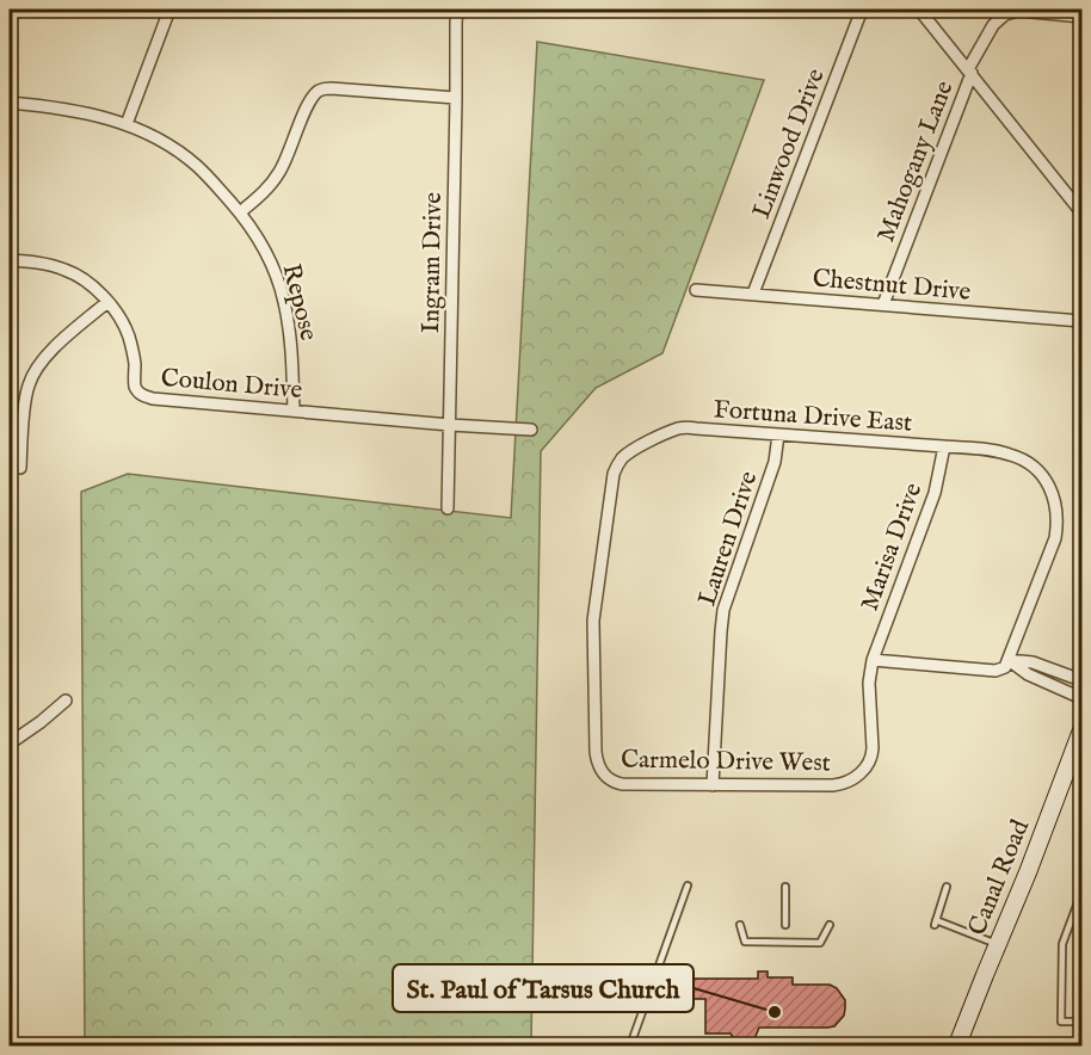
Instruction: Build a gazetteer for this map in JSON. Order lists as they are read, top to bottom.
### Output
{
  "streets": {
    "street": [
      "Linwood Drive",
      "Mahogany Lane",
      "Ingram Drive",
      "Chestnut Drive",
      "Repose",
      "Coulon Drive",
      "Fortuna Drive East",
      "Lauren Drive",
      "Marisa Drive",
      "Carmelo Drive West",
      "Canal Road"
    ]
  },
  "crossings": [
    ["Linwood Drive", "Chestnut Drive"],
    ["Mahogany Lane", "Chestnut Drive"],
    ["Ingram Drive", "Coulon Drive"],
    ["Repose", "Coulon Drive"],
    ["Fortuna Drive East", "Lauren Drive"],
    ["Fortuna Drive East", "Marisa Drive"],
    ["Fortuna Drive East", "Carmelo Drive West"],
    ["Lauren Drive", "Carmelo Drive West"],
    ["Marisa Drive", "Carmelo Drive West"]
  ],
  "places": ["St. Paul of Tarsus Church"]
}
